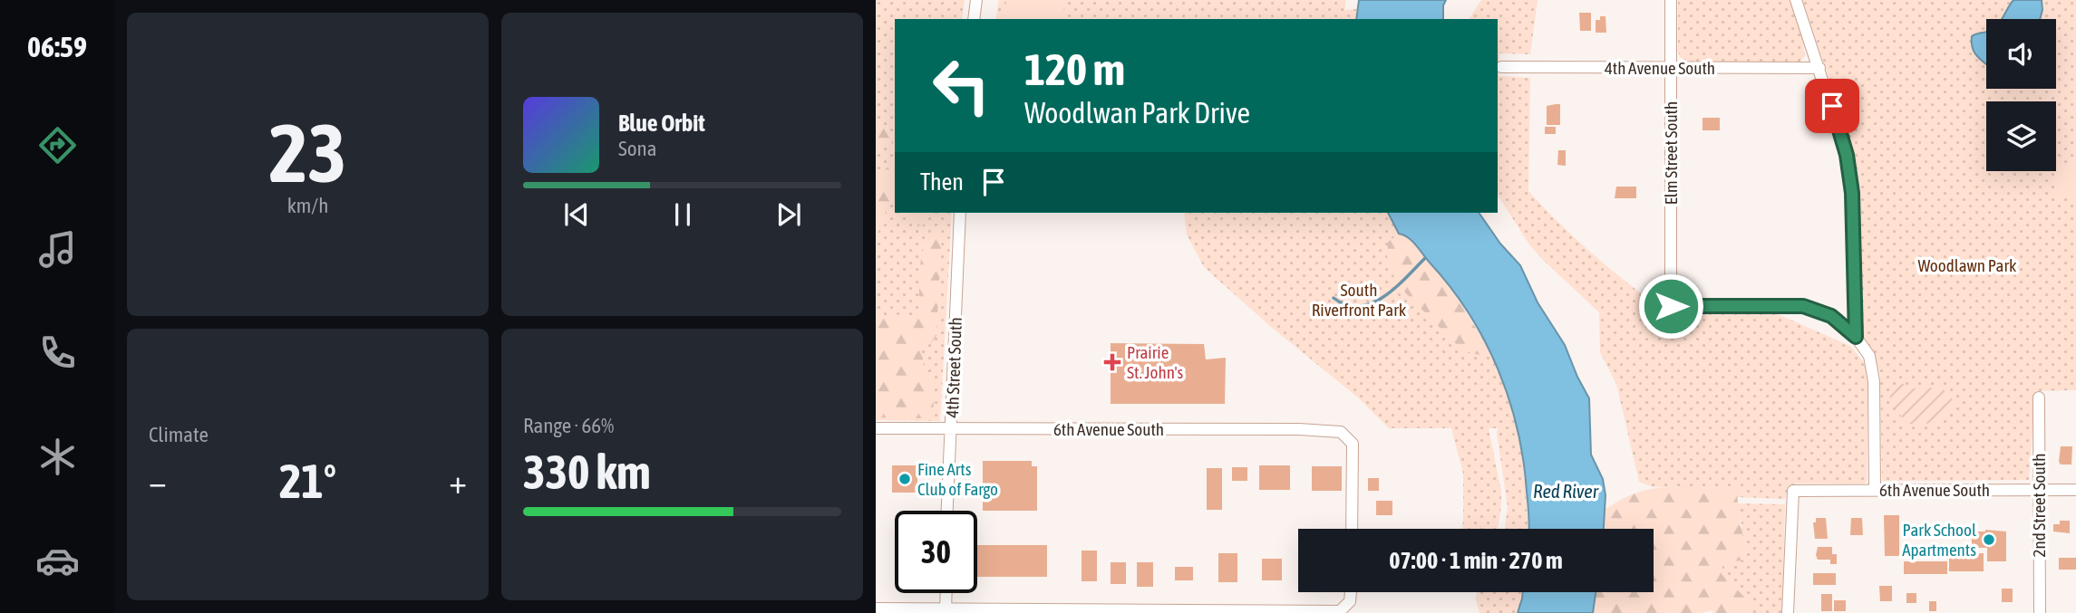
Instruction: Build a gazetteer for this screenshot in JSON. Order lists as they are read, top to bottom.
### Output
{
  "streets": {
    "street": [
      "4th Avenue South",
      "Elm Street South",
      "4th Street South",
      "6th Avenue South",
      "2nd Street South"
    ]
  },
  "crossings": [
    ["4th Avenue South", "Elm Street South"],
    ["4th Street South", "6th Avenue South"],
    ["6th Avenue South", "2nd Street South"]
  ],
  "water": ["Red River"],
  "parks": ["Woodlawn Park", "South Riverfront Park"],
  "places": {
    "health": ["Prairie St. John's"],
    "other": ["Fine Arts Club of Fargo", "Park School Apartments"]
  },
  "page": {
    "tabs": "06:59",
    "tile": [
      ["23", "km/h"],
      "Climate",
      ["Range · 66%", "330 km"]
    ],
    "turn": ["120 m", "Woodlwan Park Drive"],
    "song": ["Blue Orbit", "Sona"],
    "then": "Then",
    "heat": ["−", "21°", "+"],
    "limit": "30",
    "trip": "07:00 · 1 min · 270 m"
  }
}
